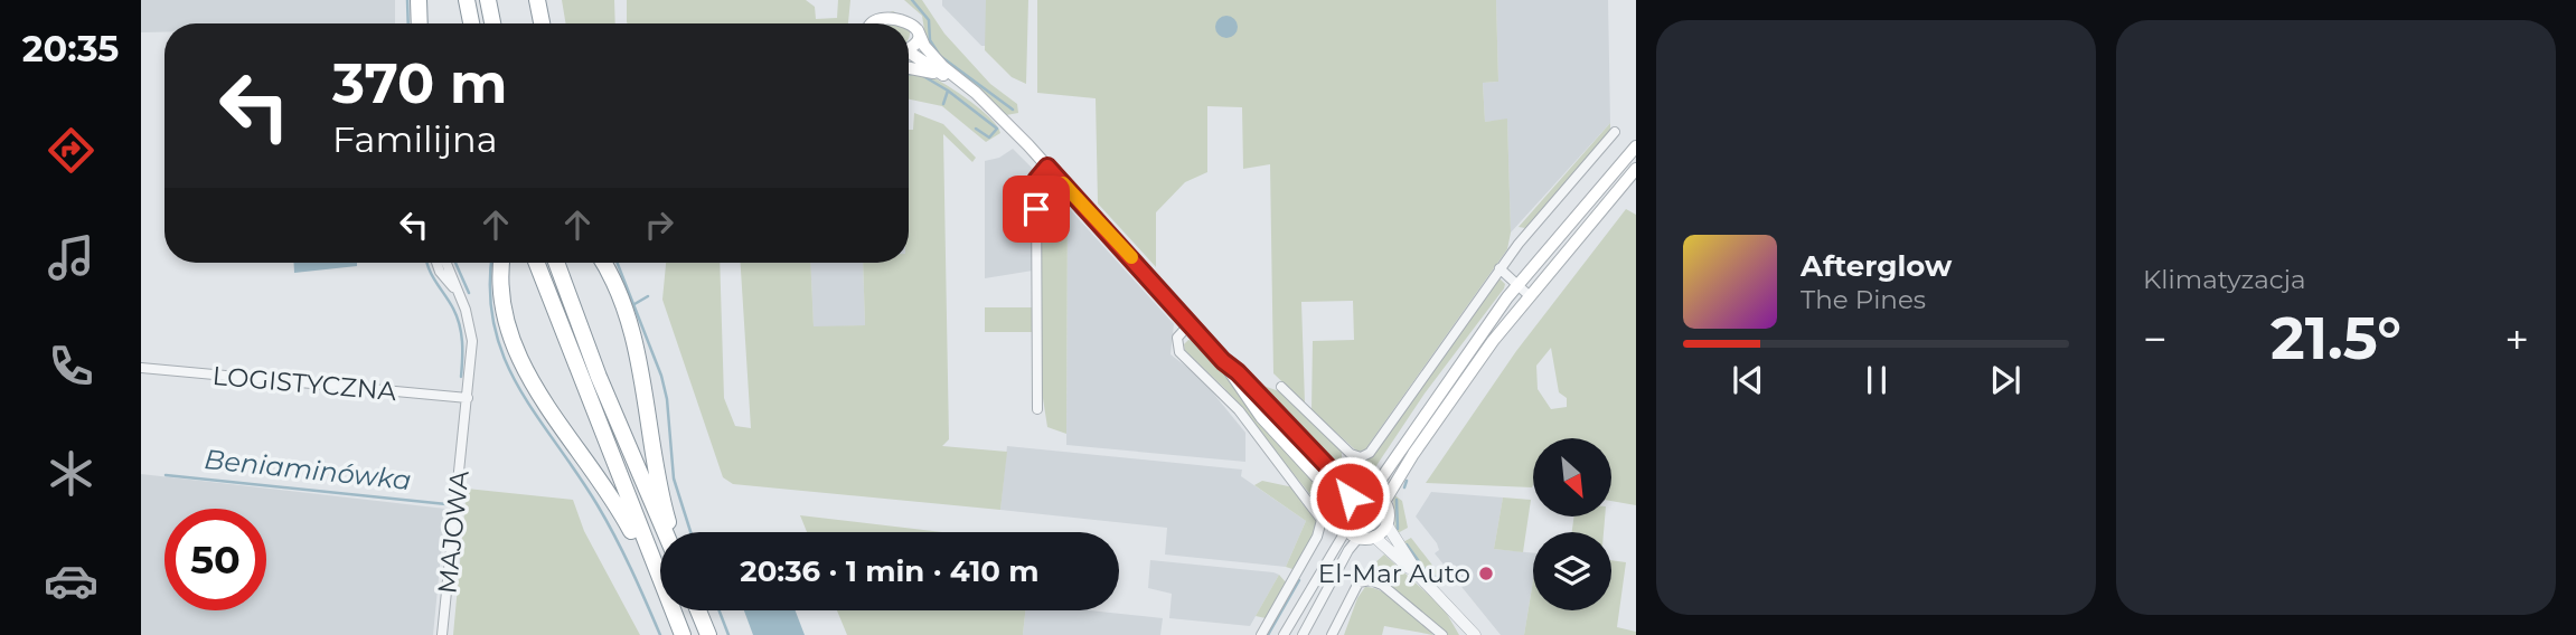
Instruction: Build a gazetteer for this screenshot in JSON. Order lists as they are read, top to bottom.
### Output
{
  "streets": {
    "street": ["LOGISTYCZNA", "MAJOWA"]
  },
  "crossings": [
    ["LOGISTYCZNA", "MAJOWA"]
  ],
  "water": ["Beniaminówka"],
  "places": ["El-Mar Auto"],
  "north": "bottom right",
  "page": {
    "tabs": "20:35",
    "tile": "Klimatyzacja",
    "turn": ["370 m", "Familijna"],
    "song": ["Afterglow", "The Pines"],
    "heat": ["−", "21.5°", "+"],
    "limit": "50",
    "trip": "20:36 · 1 min · 410 m"
  }
}
